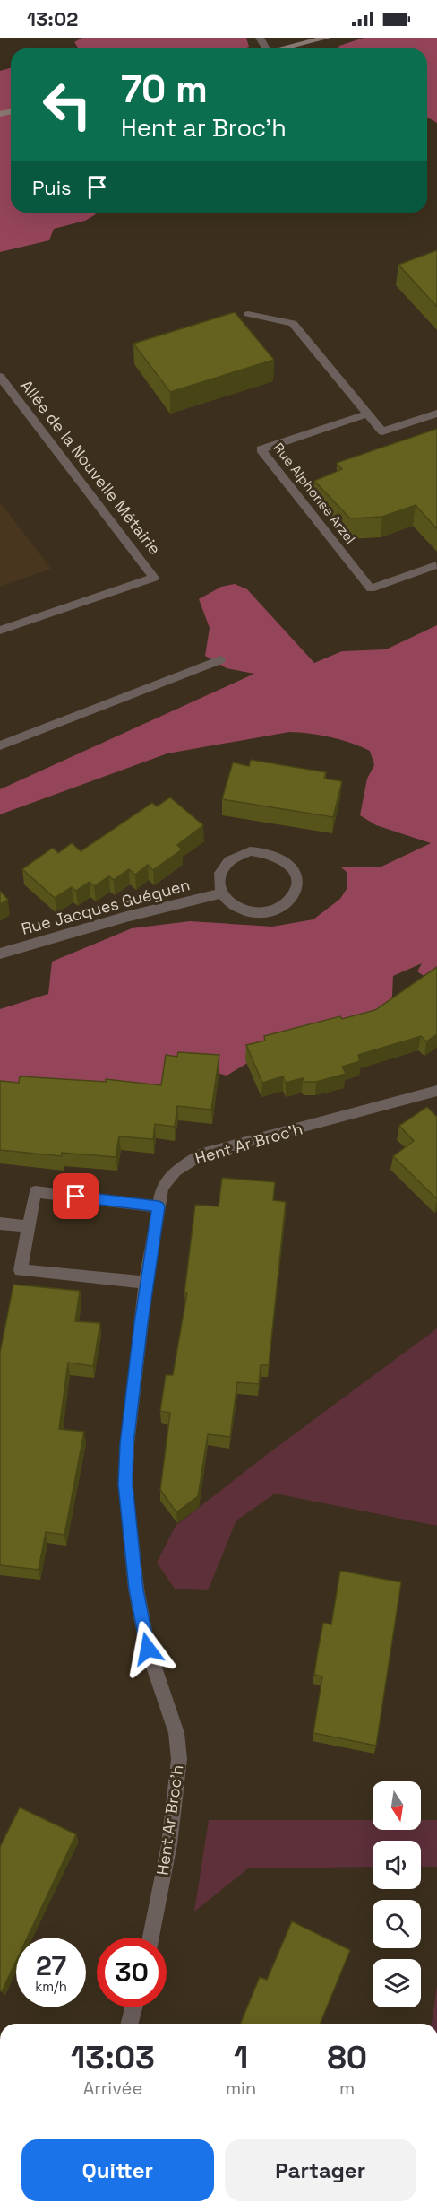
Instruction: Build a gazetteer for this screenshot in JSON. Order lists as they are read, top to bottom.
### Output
{
  "streets": {
    "street": [
      "Allée de la Nouvelle Métairie",
      "Rue Alphonse Arzel",
      "Rue Jacques Guéguen",
      "Hent Ar Broc'h"
    ]
  },
  "north": "bottom",
  "page": {
    "status": "13:02",
    "turn": ["70 m", "Hent ar Broc'h"],
    "then": "Puis",
    "speed": "27 km/h",
    "limit": "30",
    "eta": [
      "13:03",
      "Arrivée",
      "1",
      "min",
      "80",
      "m"
    ],
    "buttons": ["Quitter", "Partager"]
  }
}
